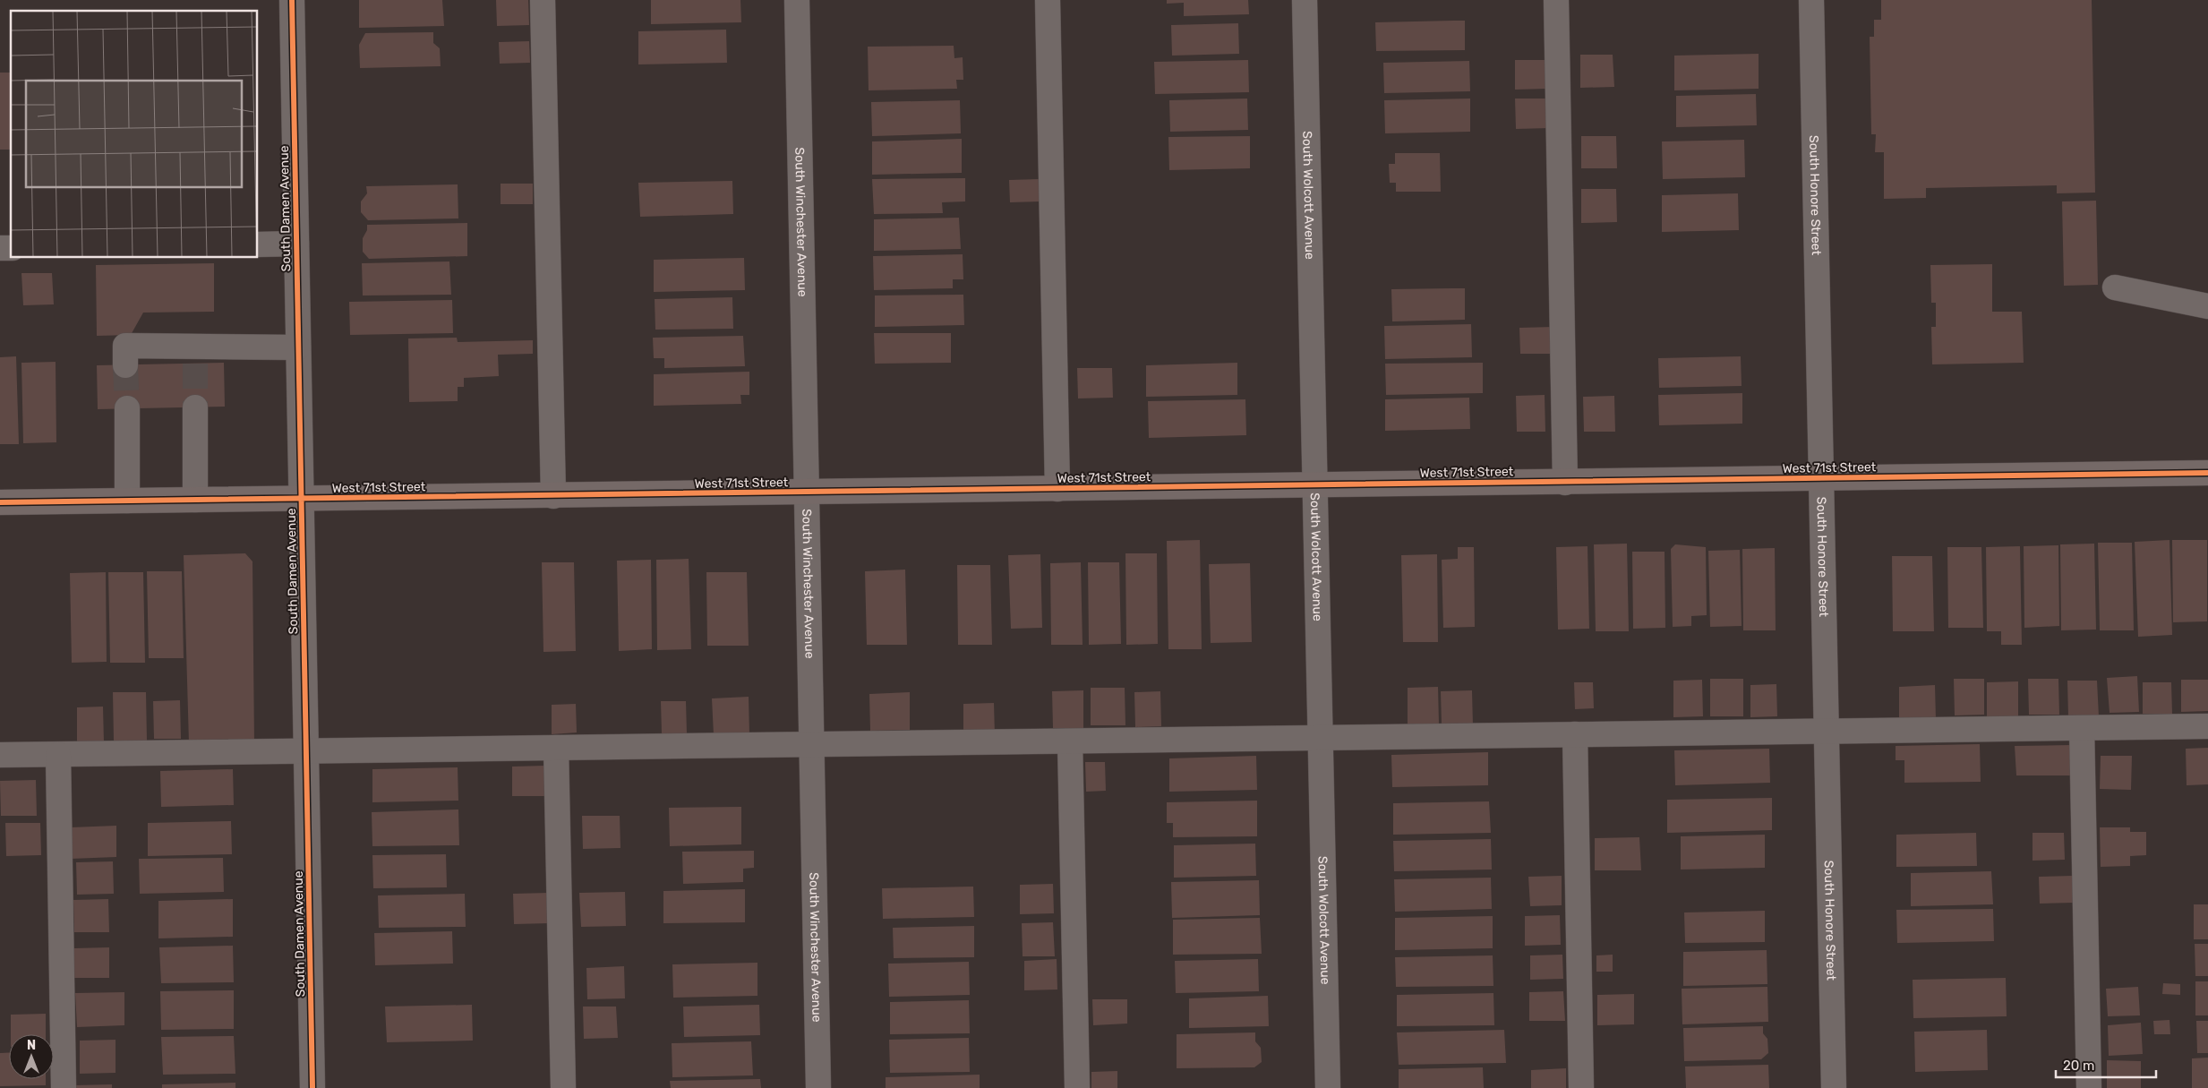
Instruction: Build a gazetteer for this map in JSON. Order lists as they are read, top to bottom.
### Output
{
  "streets": {
    "main road": ["West 71st Street"],
    "street": [
      "South Wolcott Avenue",
      "South Honore Street",
      "South Damen Avenue",
      "South Winchester Avenue"
    ]
  },
  "crossings": [
    ["South Wolcott Avenue", "West 71st Street"],
    ["South Honore Street", "West 71st Street"],
    ["South Damen Avenue", "West 71st Street"],
    ["South Winchester Avenue", "West 71st Street"]
  ],
  "scale_bar": "20 m",
  "north": "top"
}
